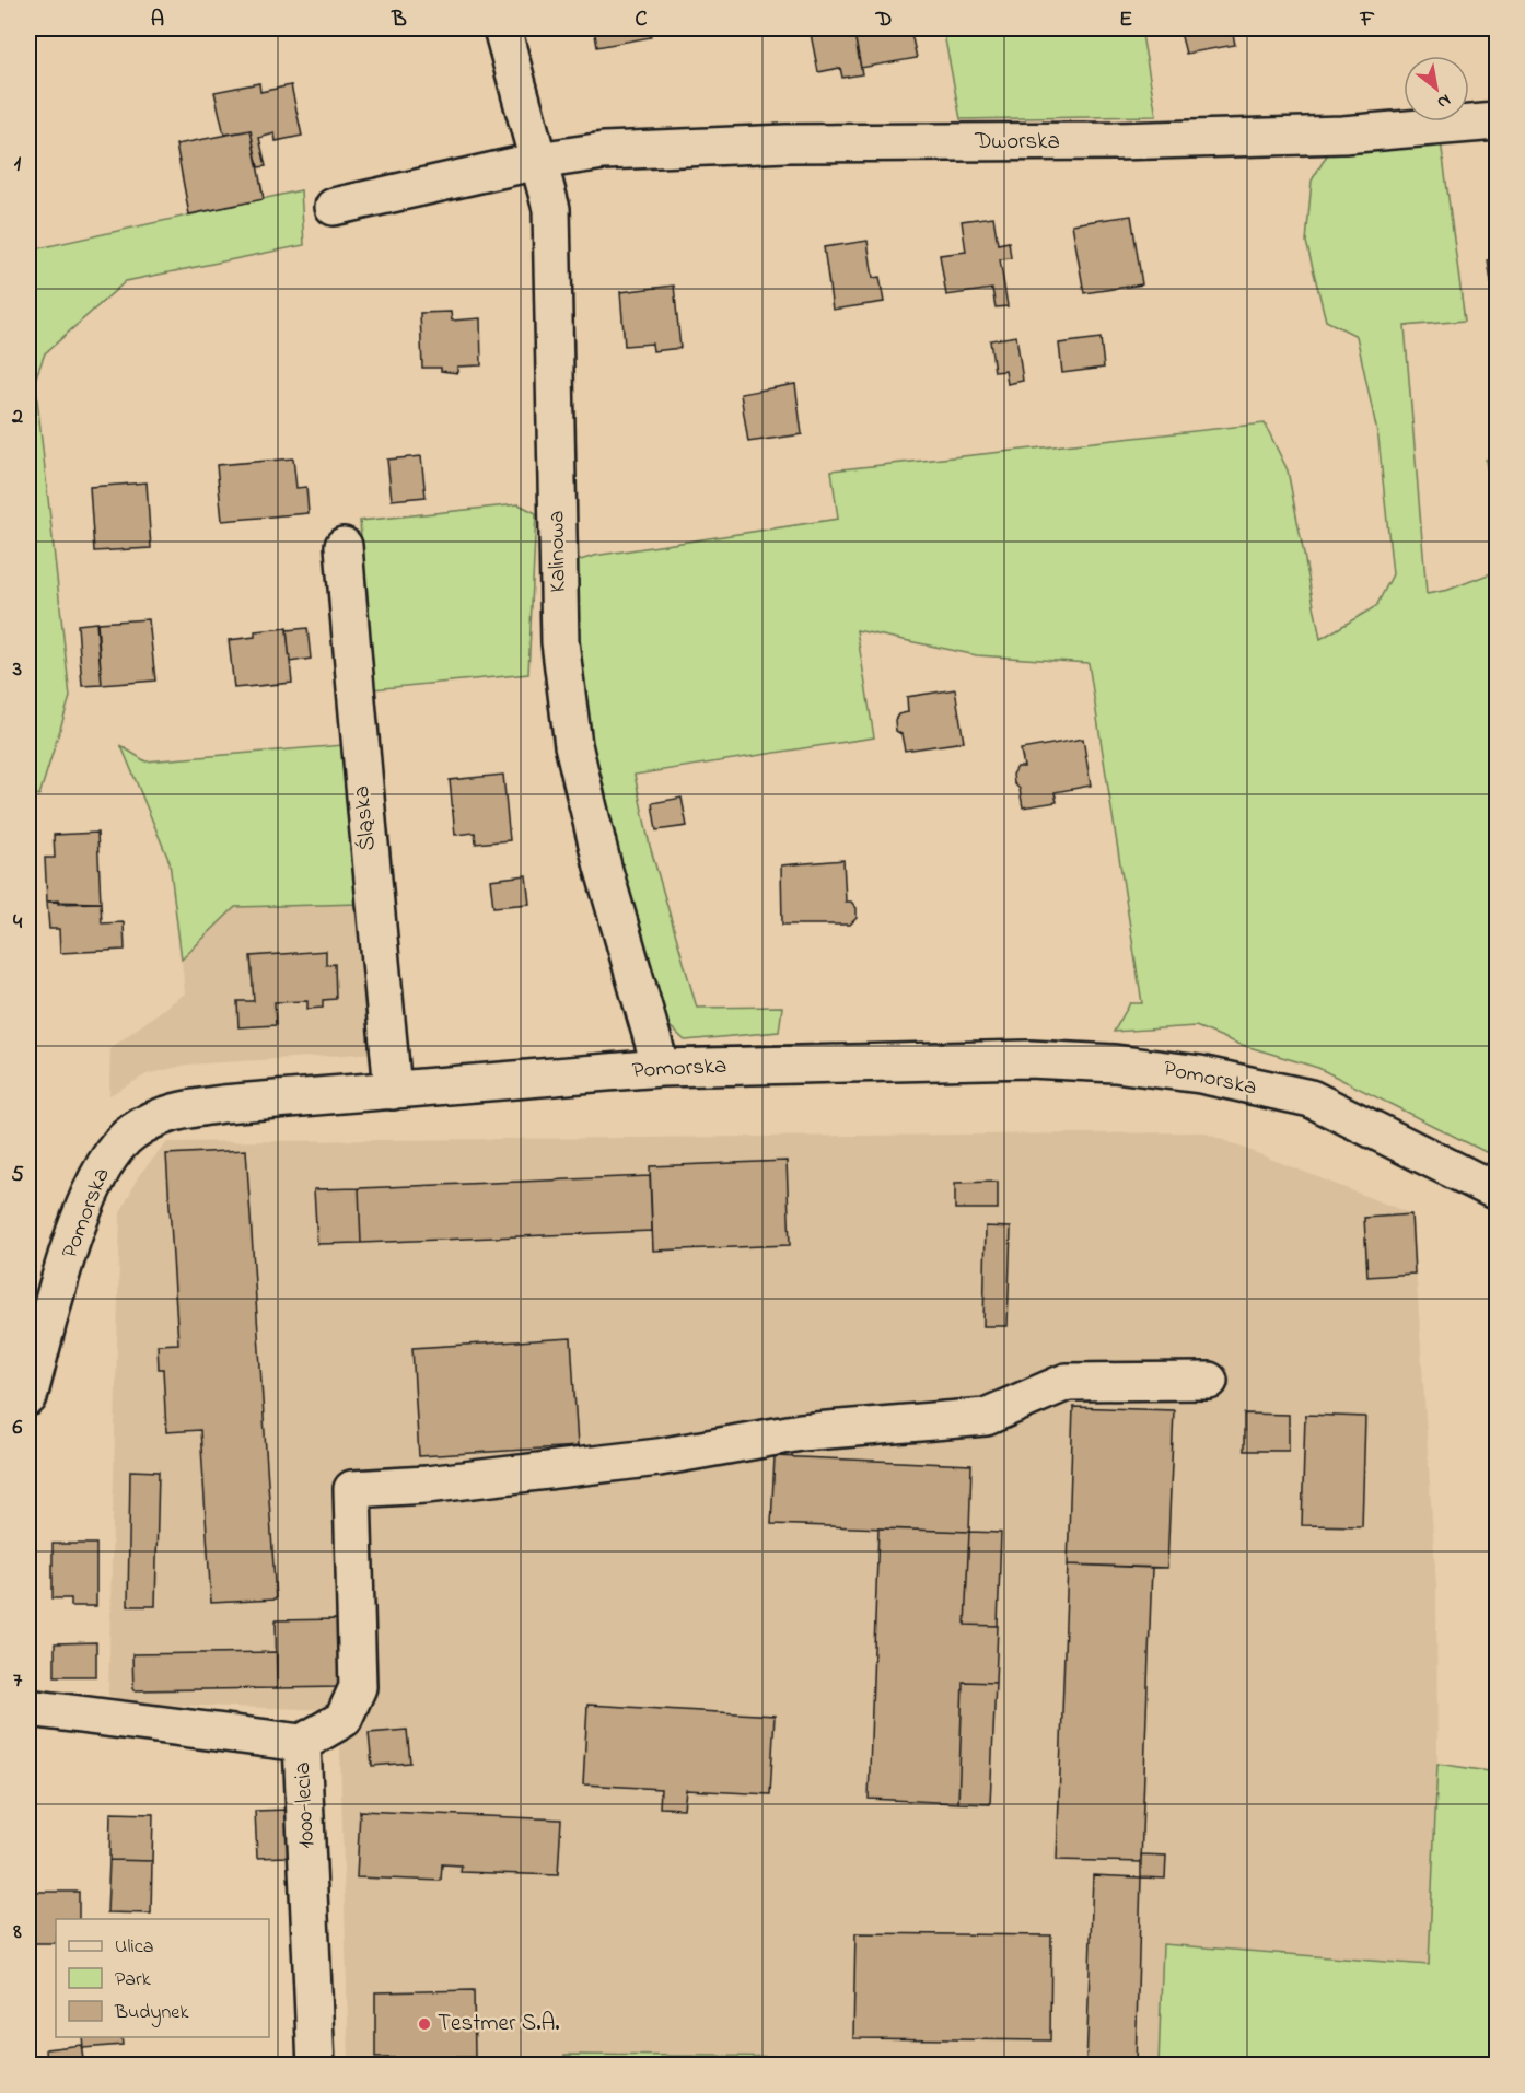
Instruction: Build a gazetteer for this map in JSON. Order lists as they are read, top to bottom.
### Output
{
  "streets": {
    "street": [
      "Dworska",
      "Kalinowa",
      "Śląska",
      "Pomorska",
      "1000-lecia"
    ]
  },
  "crossings": [
    ["Dworska", "Kalinowa"],
    ["Kalinowa", "Pomorska"],
    ["Śląska", "Pomorska"]
  ],
  "places": ["Testmer S.A."],
  "legend": ["Ulica", "Park", "Budynek"],
  "north": "bottom right",
  "grid": {
    "columns": [
      "A",
      "B",
      "C",
      "D",
      "E",
      "F"
    ],
    "rows": [
      "1",
      "2",
      "3",
      "4",
      "5",
      "6",
      "7",
      "8"
    ]
  }
}
